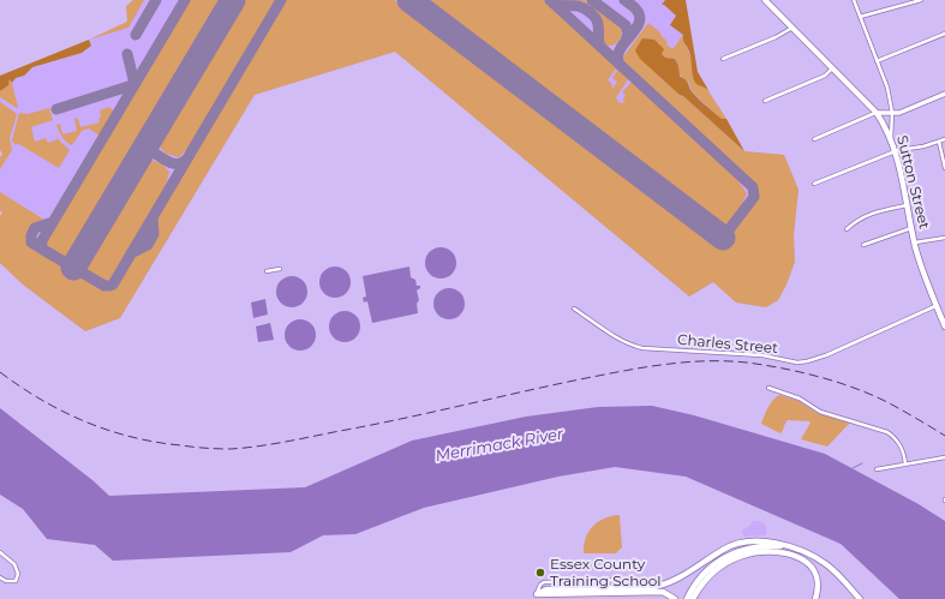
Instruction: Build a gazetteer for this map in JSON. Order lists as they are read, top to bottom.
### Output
{
  "streets": {
    "highway": ["Sutton Street"],
    "street": ["Charles Street"]
  },
  "crossings": [
    ["Sutton Street", "Charles Street"]
  ],
  "water": ["Merrimack River"],
  "places": ["Essex County Training School"]
}
